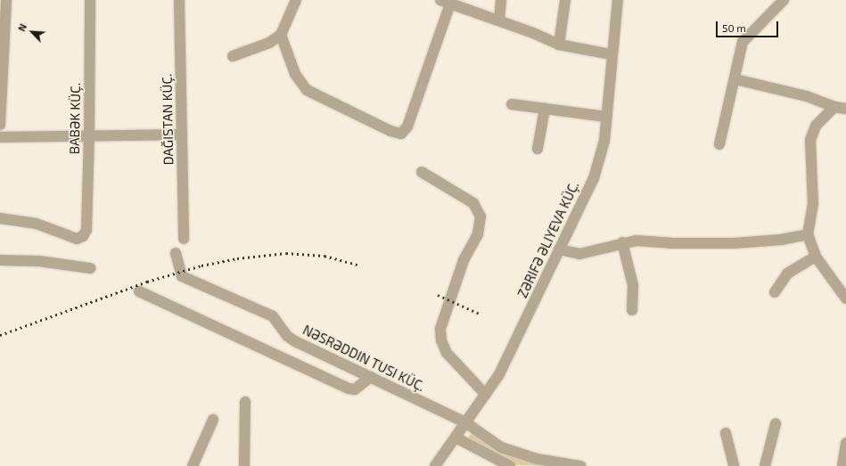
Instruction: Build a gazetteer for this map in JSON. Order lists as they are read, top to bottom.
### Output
{
  "streets": {
    "street": ["BABƏK KÜÇ.", "ZƏRIFƏ ƏLIYEVA KÜÇ.", "NƏSRƏDDIN TUSI KÜÇ."]
  },
  "crossings": [
    ["ZƏRIFƏ ƏLIYEVA KÜÇ.", "NƏSRƏDDIN TUSI KÜÇ."]
  ],
  "scale_bar": "50 m",
  "north": "top left"
}
